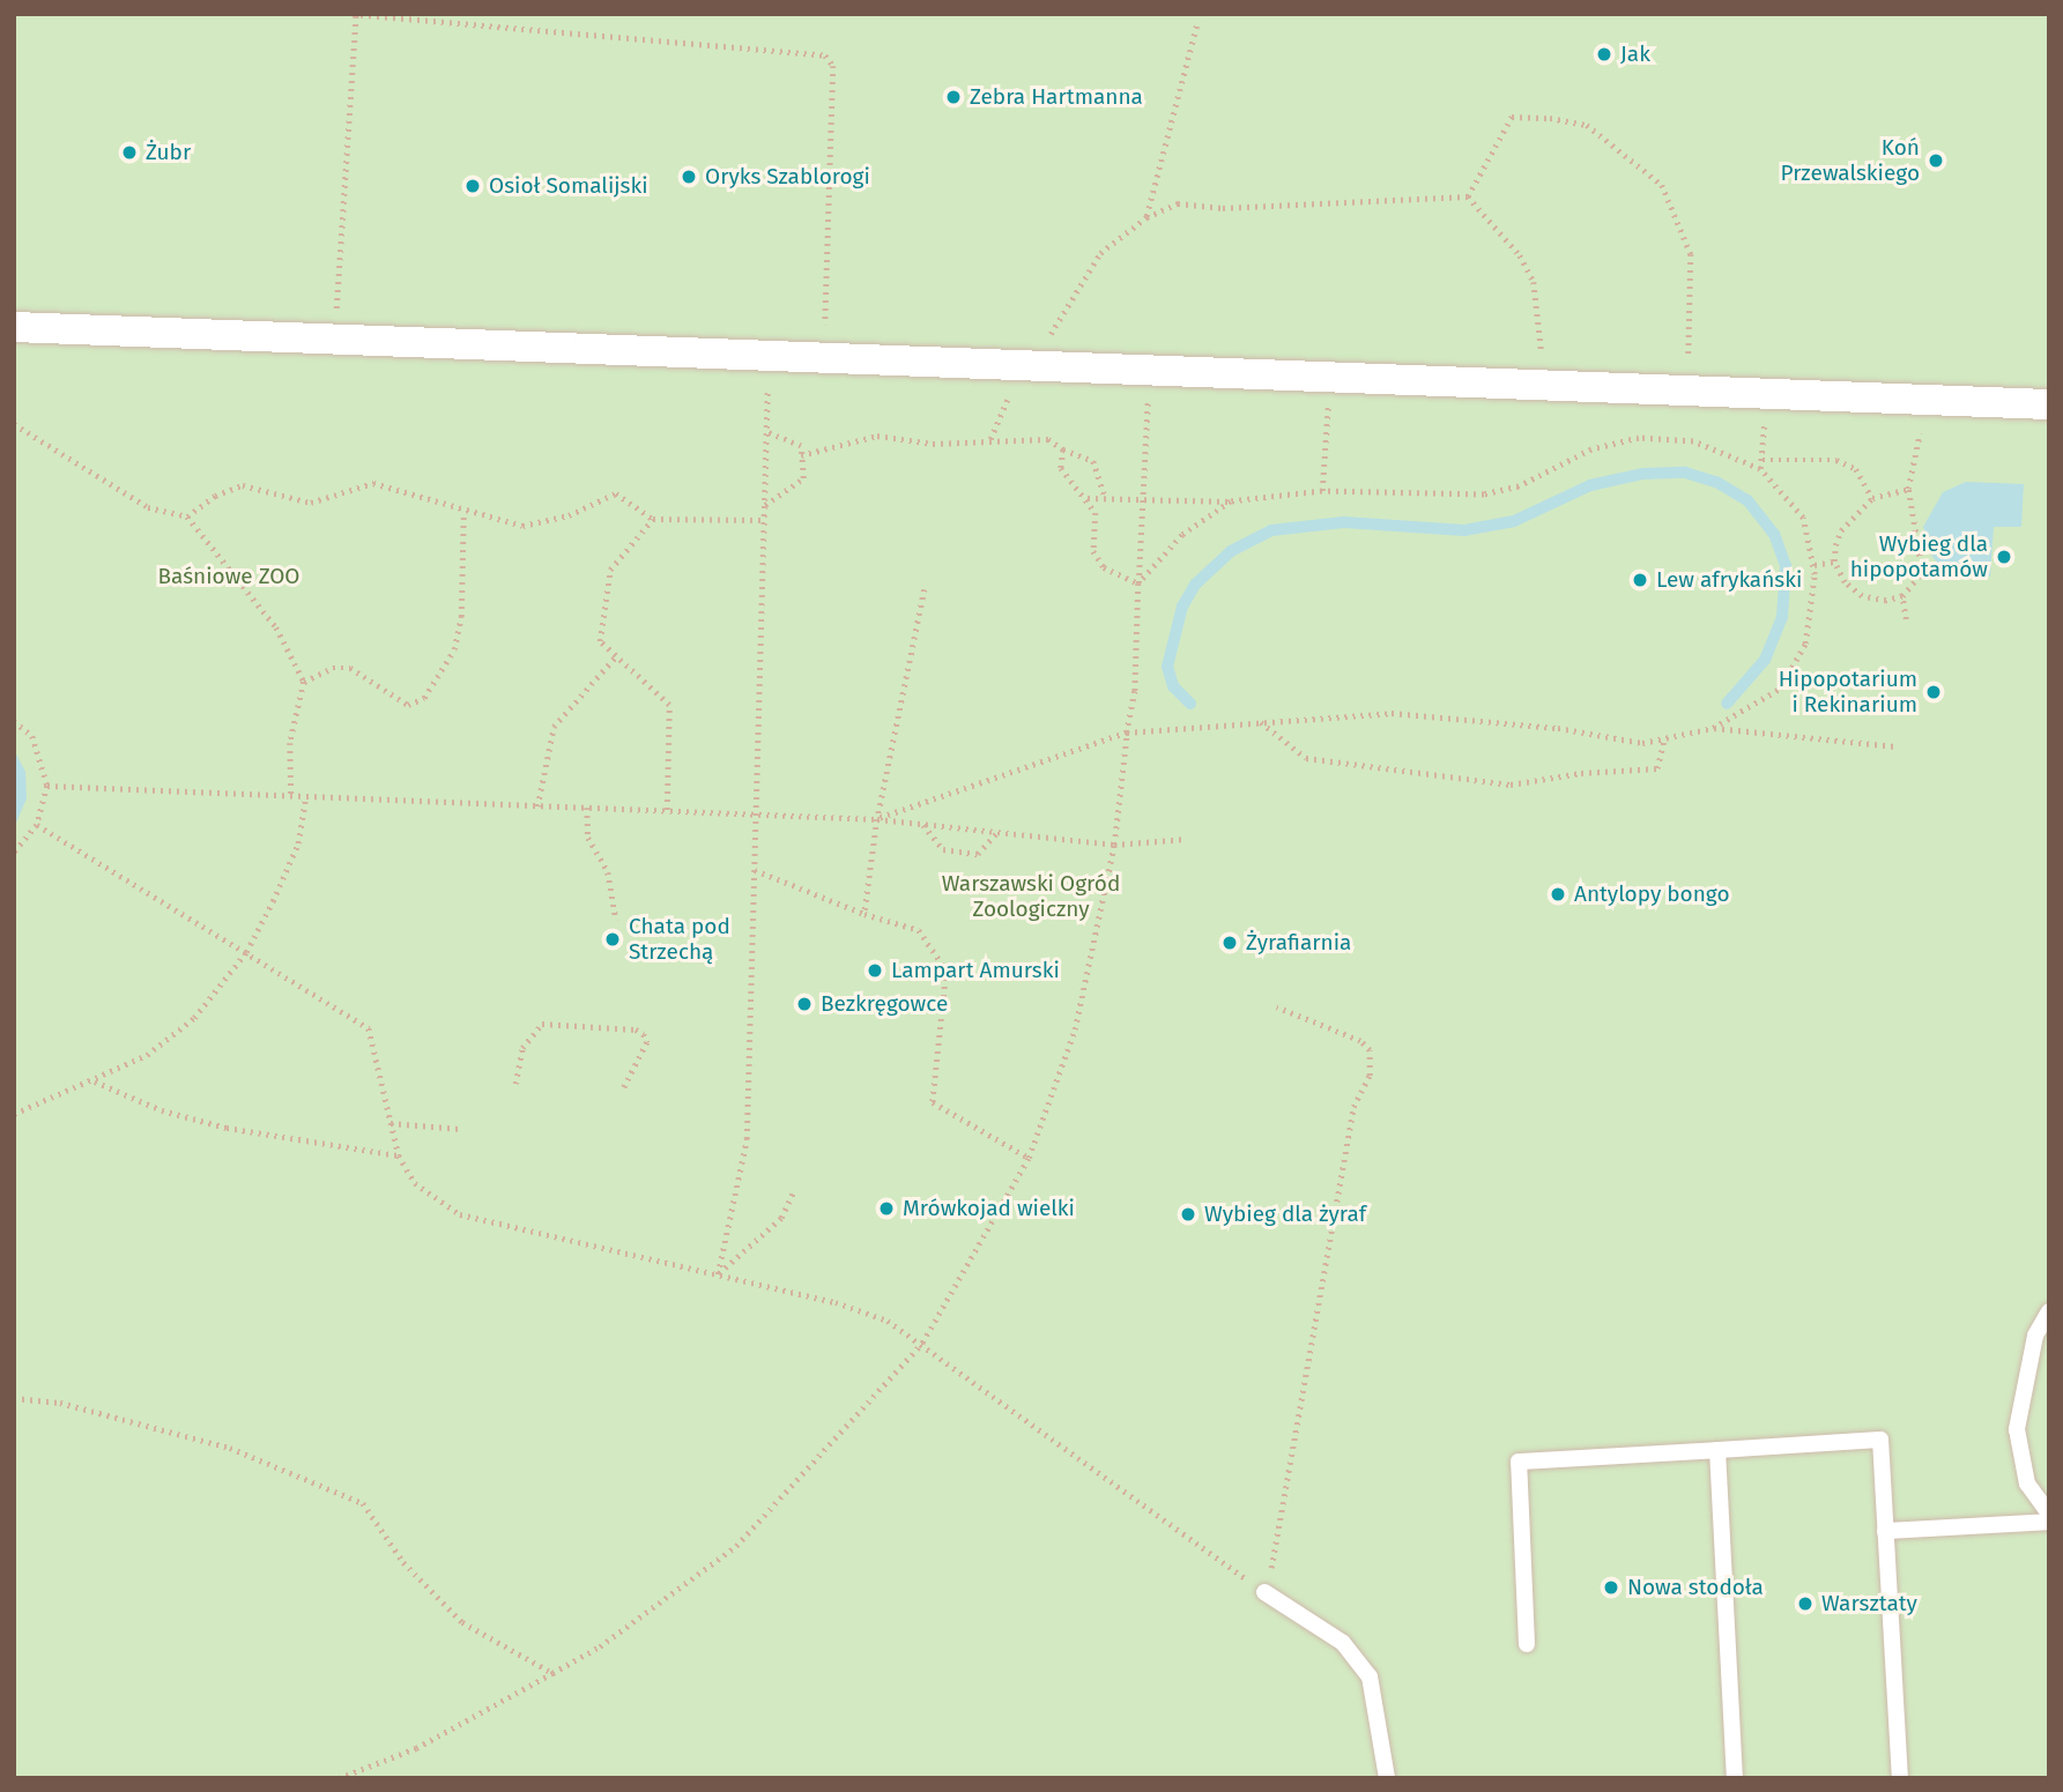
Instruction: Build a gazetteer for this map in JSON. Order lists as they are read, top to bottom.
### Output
{
  "parks": ["Baśniowe ZOO", "Warszawski Ogród Zoologiczny"],
  "places": [
    "Jak",
    "Zebra Hartmanna",
    "Żubr",
    "Koń Przewalskiego",
    "Oryks Szablorogi",
    "Osioł Somalijski",
    "Wybieg dla hipopotamów",
    "Lew afrykański",
    "Hipopotarium i Rekinarium",
    "Antylopy bongo",
    "Chata pod Strzechą",
    "Żyrafiarnia",
    "Lampart Amurski",
    "Bezkręgowce",
    "Mrówkojad wielki",
    "Wybieg dla żyraf",
    "Nowa stodoła",
    "Warsztaty"
  ]
}
